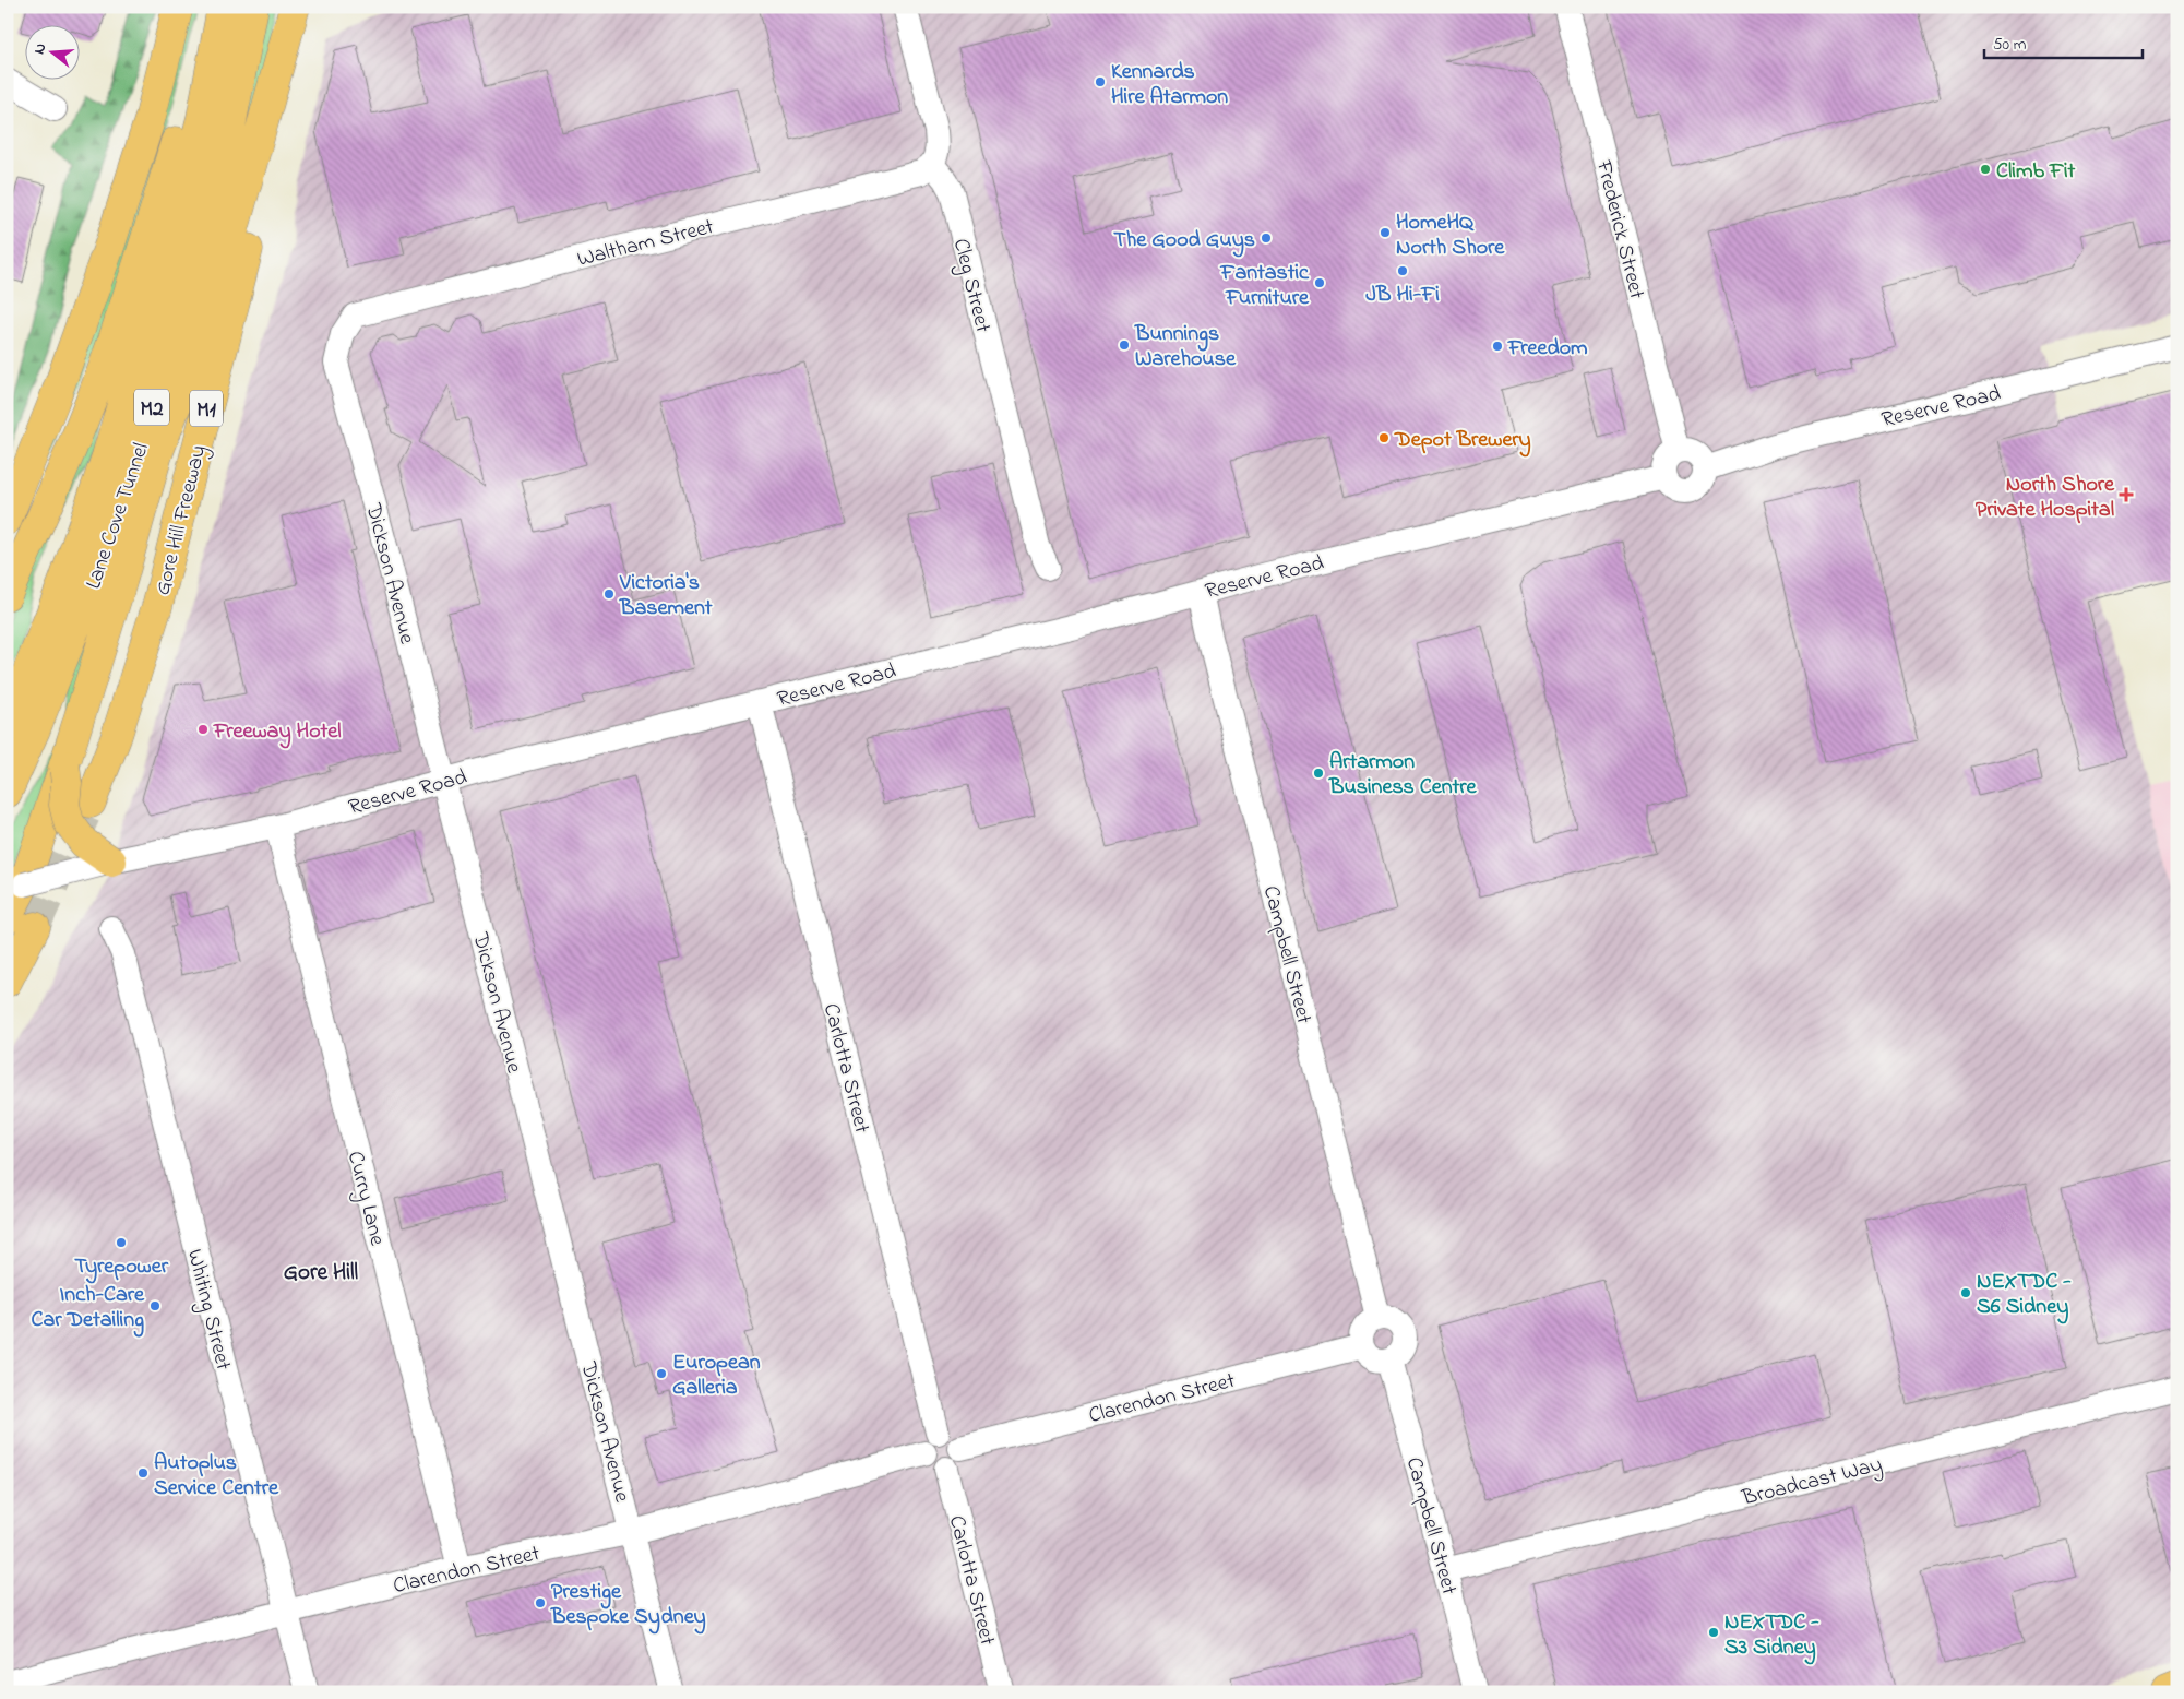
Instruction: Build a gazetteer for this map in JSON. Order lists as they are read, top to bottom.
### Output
{
  "streets": {
    "main road": [
      "M2",
      "M1",
      "Lane Cove Tunnel",
      "Gore Hill Freeway"
    ],
    "street": [
      "Frederick Street",
      "Waltham Street",
      "Cleg Street",
      "Reserve Road",
      "Dickson Avenue",
      "Campbell Street",
      "Carlotta Street",
      "Curry Lane",
      "Whiting Street",
      "Clarendon Street",
      "Broadcast Way"
    ]
  },
  "crossings": [
    ["Frederick Street", "Reserve Road"],
    ["Waltham Street", "Cleg Street"],
    ["Waltham Street", "Dickson Avenue"],
    ["Reserve Road", "Dickson Avenue"],
    ["Reserve Road", "Campbell Street"],
    ["Reserve Road", "Carlotta Street"],
    ["Reserve Road", "Curry Lane"],
    ["Dickson Avenue", "Clarendon Street"],
    ["Campbell Street", "Clarendon Street"],
    ["Campbell Street", "Broadcast Way"],
    ["Carlotta Street", "Clarendon Street"],
    ["Curry Lane", "Clarendon Street"],
    ["Whiting Street", "Clarendon Street"]
  ],
  "districts": ["Gore Hill"],
  "places": {
    "other": [
      "Kennards Hire Atarmon",
      "Climb Fit",
      "HomeHQ North Shore",
      "The Good Guys",
      "JB Hi-Fi",
      "Fantastic Furniture",
      "Bunnings Warehouse",
      "Freedom",
      "Depot Brewery",
      "Victoria's Basement",
      "Freeway Hotel",
      "Artarmon Business Centre",
      "Tyrepower",
      "NEXTDC - S6 Sidney",
      "Inch-Care Car Detailing",
      "European Galleria",
      "Autoplus Service Centre",
      "Prestige Bespoke Sydney",
      "NEXTDC - S3 Sidney"
    ],
    "health": ["North Shore Private Hospital"]
  },
  "scale_bar": "50 m",
  "north": "left"
}
